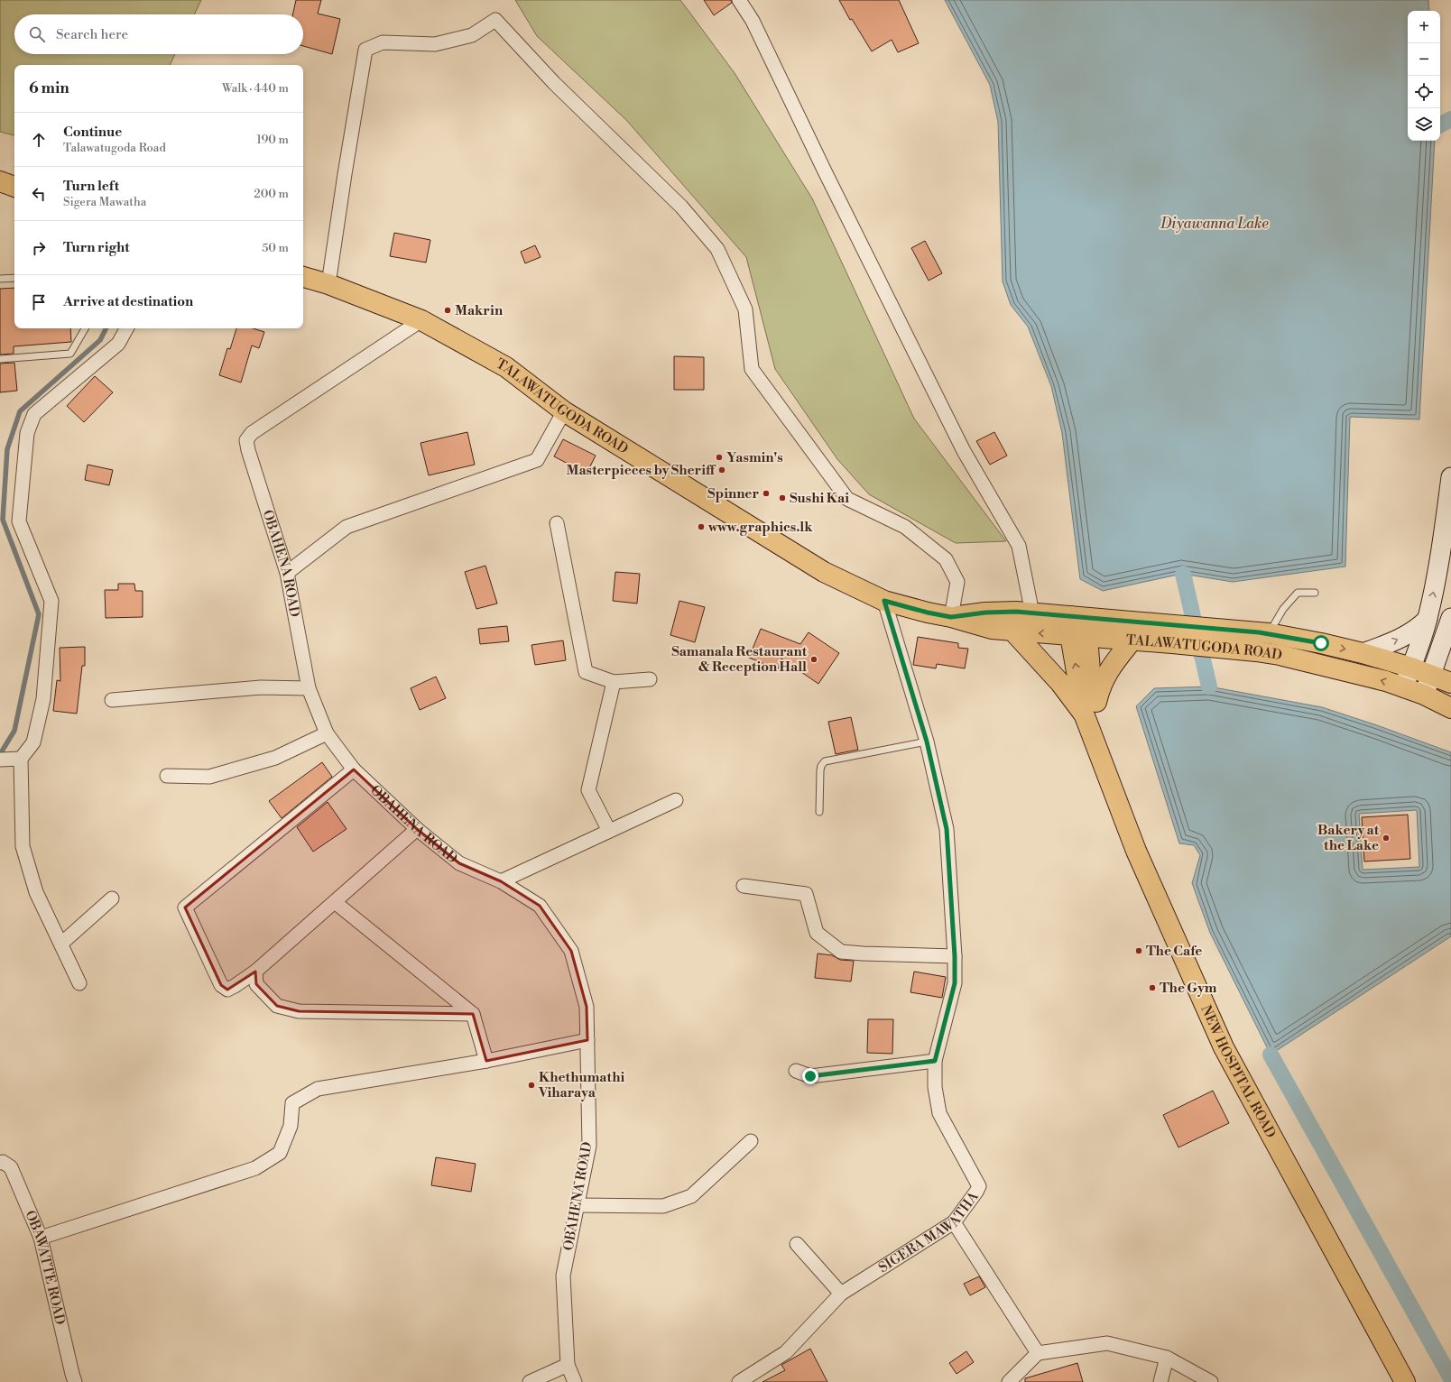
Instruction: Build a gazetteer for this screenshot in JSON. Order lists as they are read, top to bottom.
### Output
{
  "streets": {
    "main road": ["TALAWATUGODA ROAD", "NEW HOSPITAL ROAD"],
    "street": ["OBAHENA ROAD", "SIGERA MAWATHA", "OBAWATTE ROAD"]
  },
  "crossings": [
    ["TALAWATUGODA ROAD", "OBAHENA ROAD"],
    ["TALAWATUGODA ROAD", "NEW HOSPITAL ROAD"],
    ["TALAWATUGODA ROAD", "SIGERA MAWATHA"]
  ],
  "water": ["Diyawanna Lake"],
  "places": [
    "Makrin",
    "Yasmin's",
    "Masterpieces by Sheriff",
    "Spinner",
    "Sushi Kai",
    "www.graphics.lk",
    "Samanala Restaurant & Reception Hall",
    "Bakery at the Lake",
    "The Cafe",
    "The Gym",
    "Khethumathi Viharaya"
  ],
  "page": {
    "map_buttons": ["+", "−"],
    "search": "Search here",
    "heading": ["6 min", "Walk · 440 m"],
    "list": [
      ["Continue", "Talawatugoda Road", "190 m"],
      ["Turn left", "Sigera Mawatha", "200 m"],
      ["Turn right", "50 m"],
      "Arrive at destination"
    ]
  }
}
